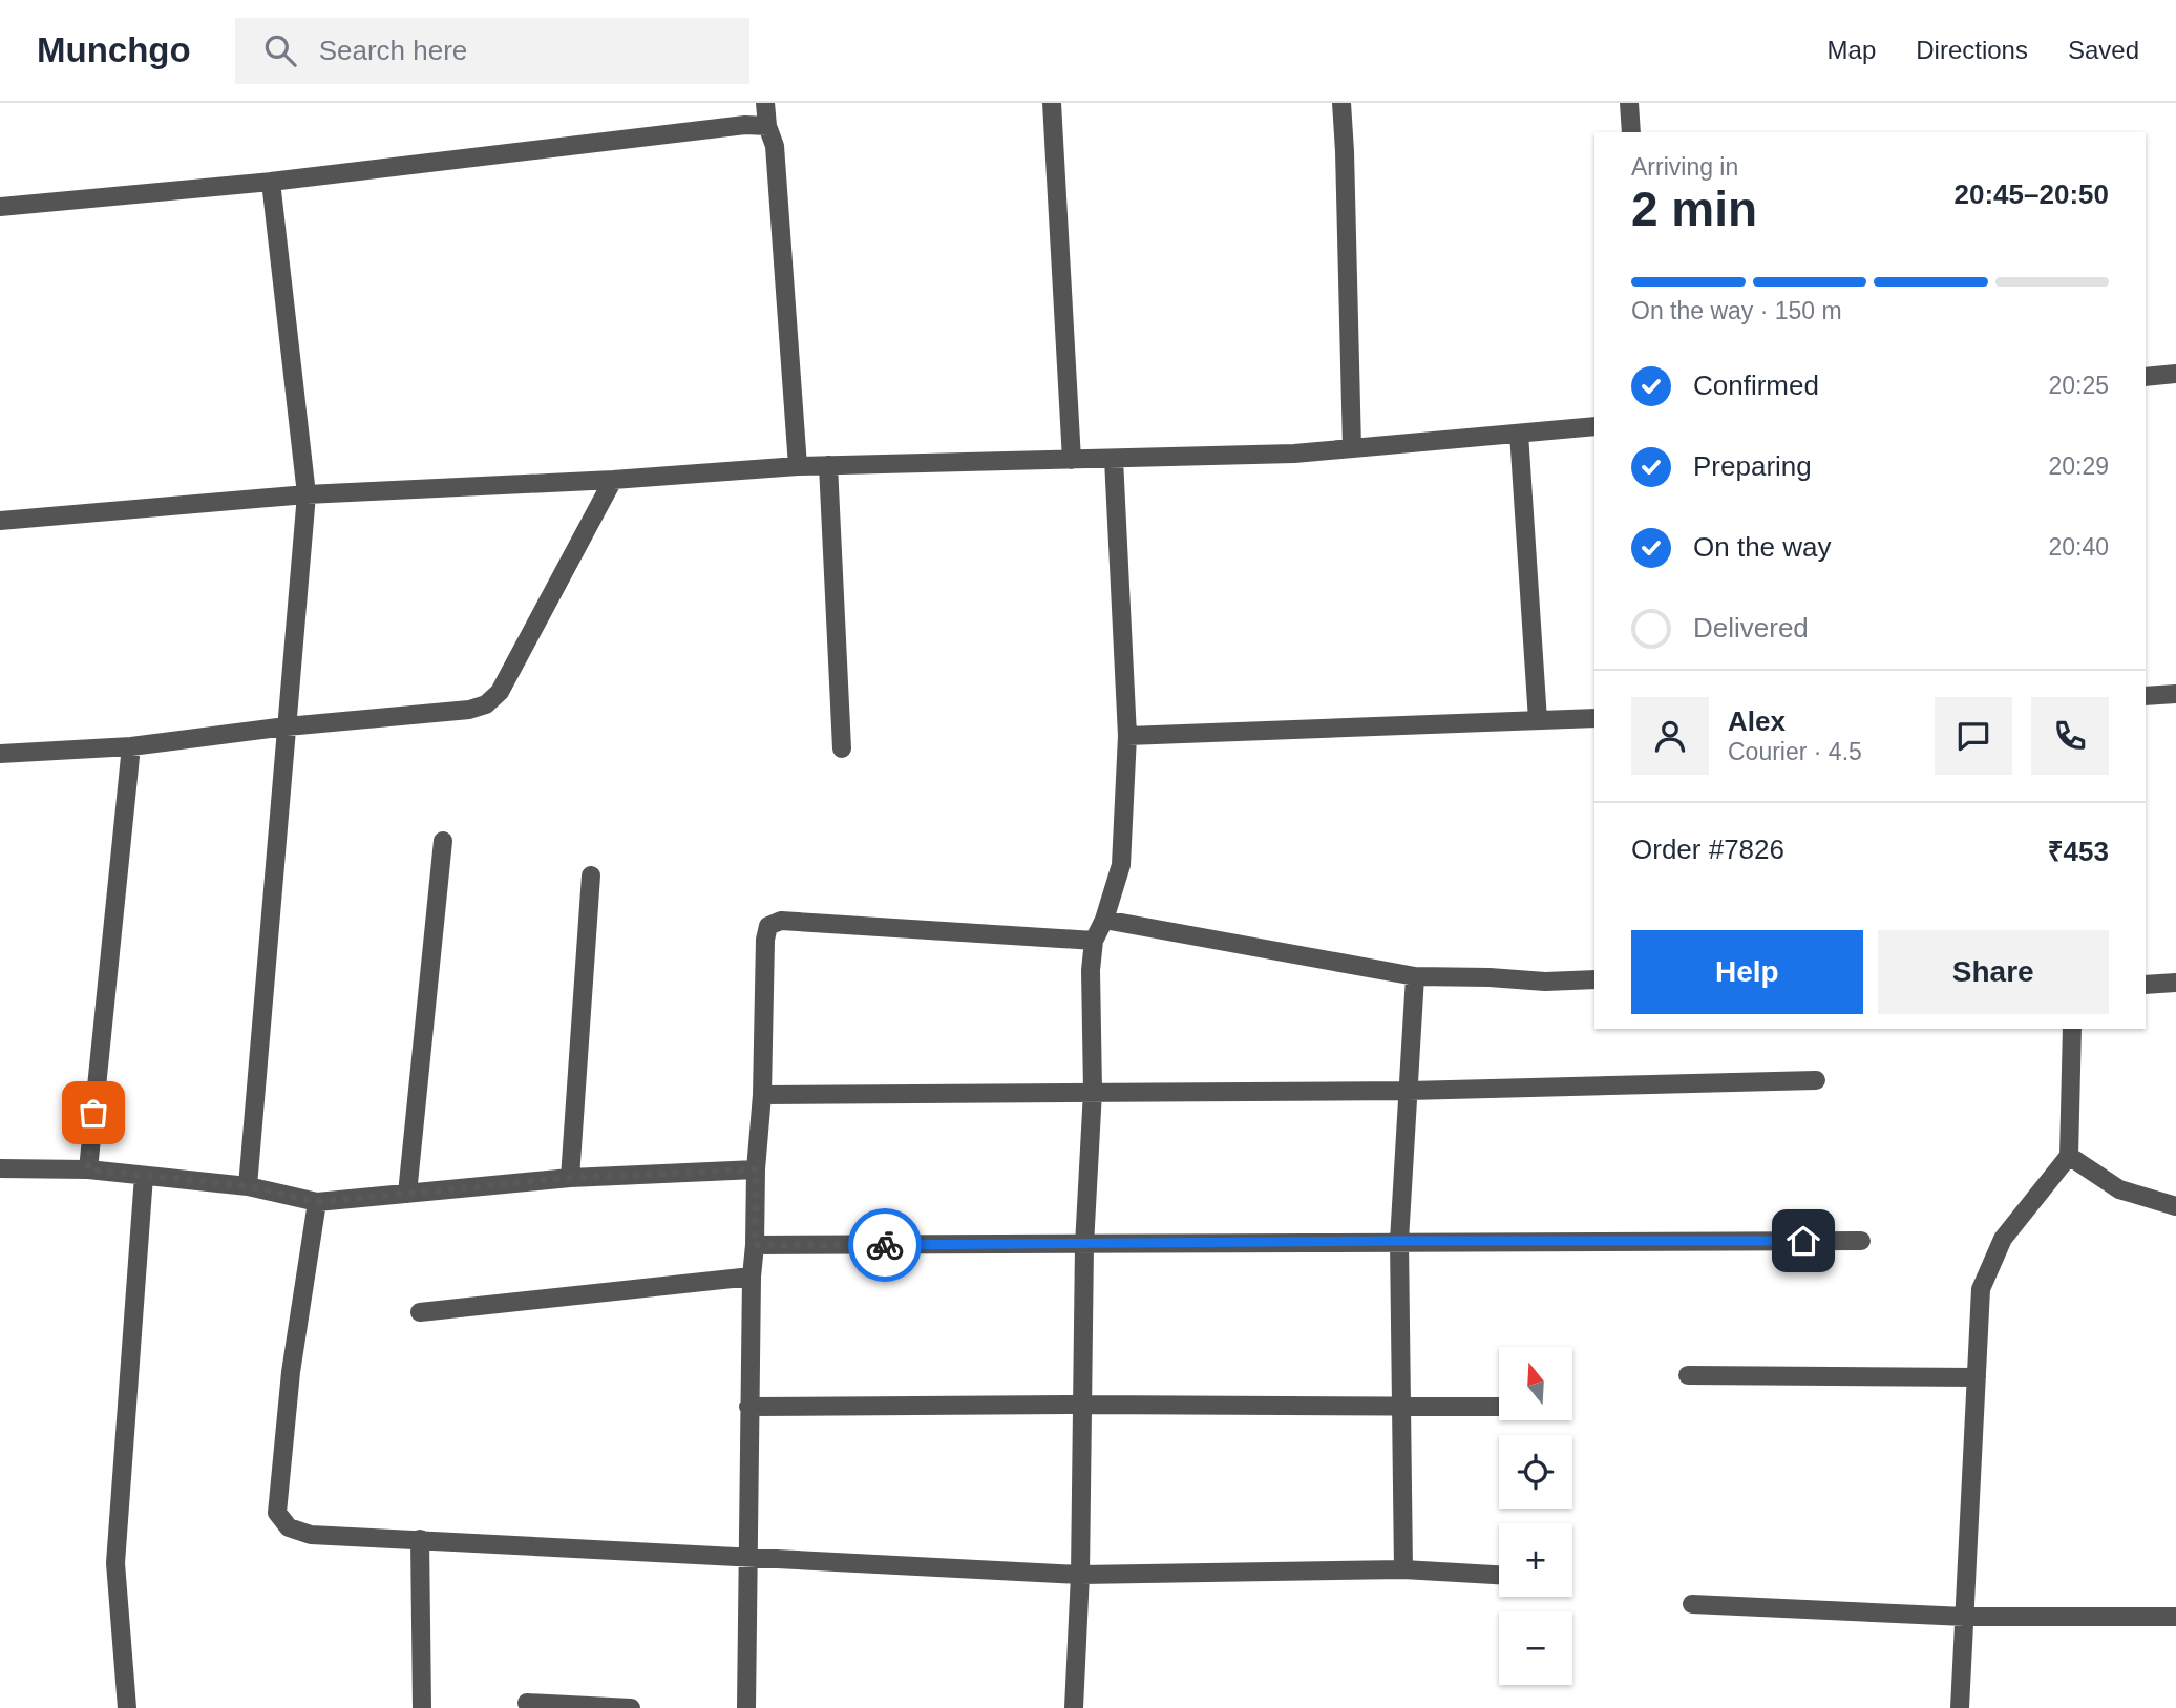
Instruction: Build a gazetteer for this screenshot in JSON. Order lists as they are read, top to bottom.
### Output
{
  "north": "top",
  "page": {
    "header": "Munchgo",
    "search": "Search here",
    "nav": ["Map", "Directions", "Saved"],
    "heading": ["2 min", "Arriving in", "20:45–20:50"],
    "panel": [
      "Alex",
      "Courier · 4.5",
      "Order #7826",
      "₹453"
    ],
    "bar": "On the way · 150 m",
    "list": [
      ["Confirmed", "20:25"],
      ["Preparing", "20:29"],
      ["On the way", "20:40"],
      "Delivered"
    ],
    "buttons": ["Help", "Share"],
    "map_buttons": ["+", "−"]
  }
}
